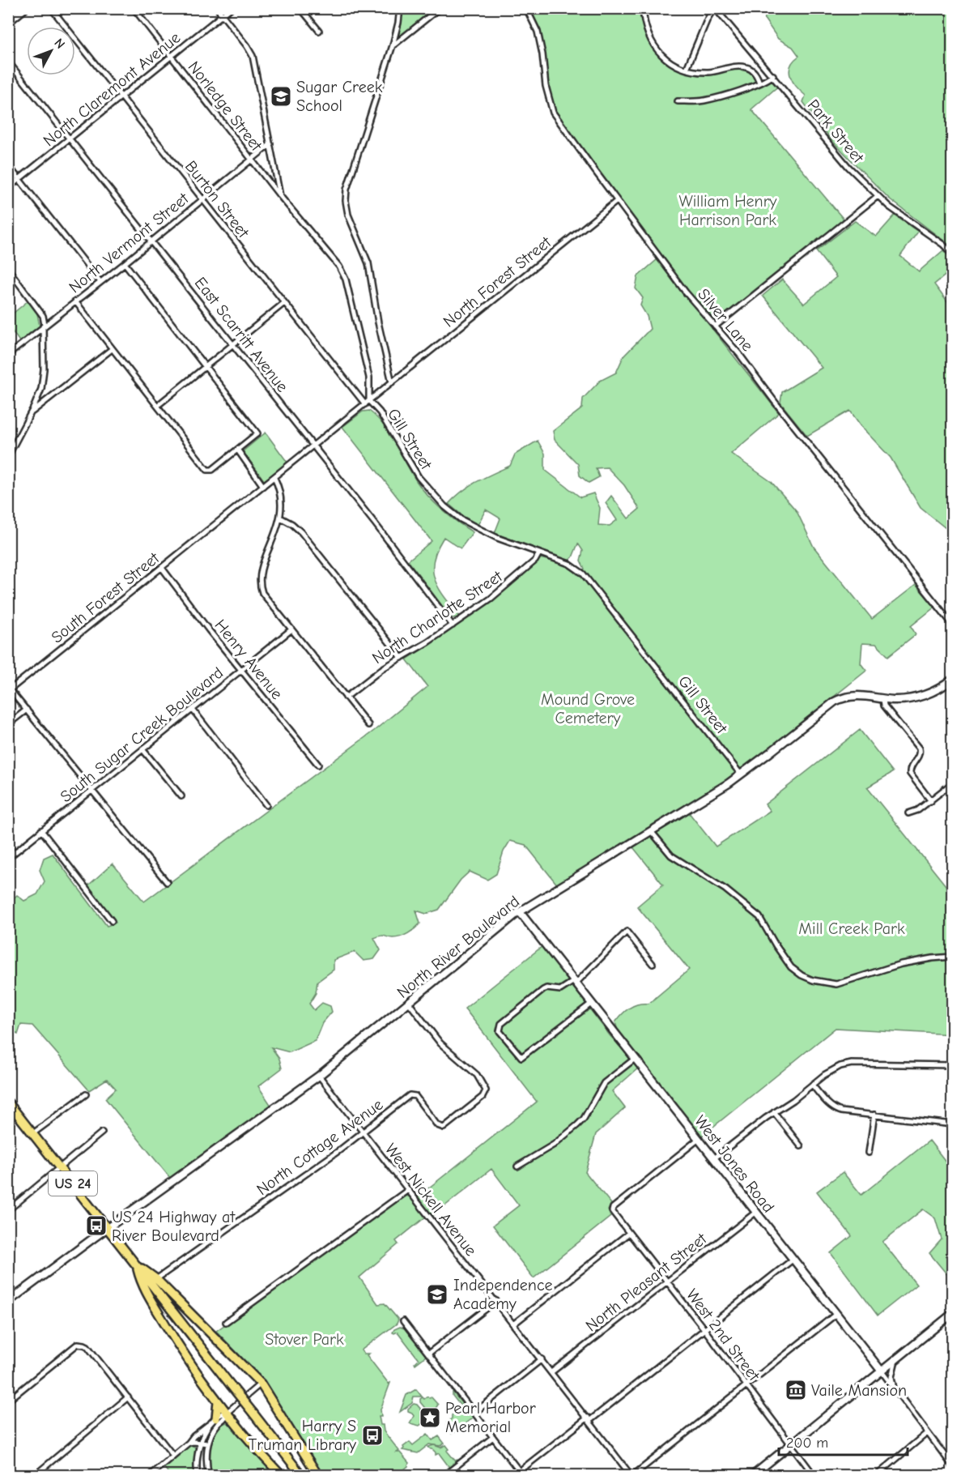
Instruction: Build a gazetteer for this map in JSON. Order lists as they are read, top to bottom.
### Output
{
  "streets": {
    "main road": ["North River Boulevard", "West Jones Road", "US 24"],
    "street": [
      "North Claremont Avenue",
      "Norledge Street",
      "Park Street",
      "Burton Street",
      "North Vermont Street",
      "North Forest Street",
      "Silver Lane",
      "East Scarritt Avenue",
      "Gill Street",
      "South Forest Street",
      "North Charlotte Street",
      "Henry Avenue",
      "South Sugar Creek Boulevard",
      "North Cottage Avenue",
      "West Nickell Avenue",
      "North Pleasant Street",
      "West 2nd Street"
    ]
  },
  "crossings": [
    ["North Claremont Avenue", "Norledge Street"],
    ["North Claremont Avenue", "Burton Street"],
    ["North Claremont Avenue", "East Scarritt Avenue"],
    ["North Claremont Avenue", "Gill Street"],
    ["Norledge Street", "North Vermont Street"],
    ["Norledge Street", "Gill Street"],
    ["Burton Street", "North Vermont Street"],
    ["Burton Street", "North Forest Street"],
    ["Burton Street", "Gill Street"],
    ["North Vermont Street", "East Scarritt Avenue"],
    ["North Vermont Street", "Gill Street"],
    ["North Forest Street", "Silver Lane"],
    ["North Forest Street", "Gill Street"],
    ["East Scarritt Avenue", "North Charlotte Street"],
    ["Gill Street", "North Charlotte Street"],
    ["Gill Street", "North River Boulevard"],
    ["South Forest Street", "Henry Avenue"],
    ["Henry Avenue", "South Sugar Creek Boulevard"],
    ["North River Boulevard", "North Cottage Avenue"],
    ["North River Boulevard", "West Jones Road"],
    ["North River Boulevard", "US 24"],
    ["North River Boulevard", "West Nickell Avenue"],
    ["North Cottage Avenue", "West Nickell Avenue"],
    ["West Jones Road", "North Pleasant Street"],
    ["West Jones Road", "West 2nd Street"],
    ["West Nickell Avenue", "North Pleasant Street"],
    ["North Pleasant Street", "West 2nd Street"]
  ],
  "parks": [
    "William Henry Harrison Park",
    "Mound Grove Cemetery",
    "Mill Creek Park",
    "Stover Park"
  ],
  "places": {
    "school or university": ["Sugar Creek School", "Independence Academy"],
    "bus stop": ["US 24 Highway at River Boulevard", "Harry S Truman Library"],
    "museum": ["Vaile Mansion"],
    "place": ["Pearl Harbor Memorial"]
  },
  "scale_bar": "200 m",
  "north": "top right"
}
